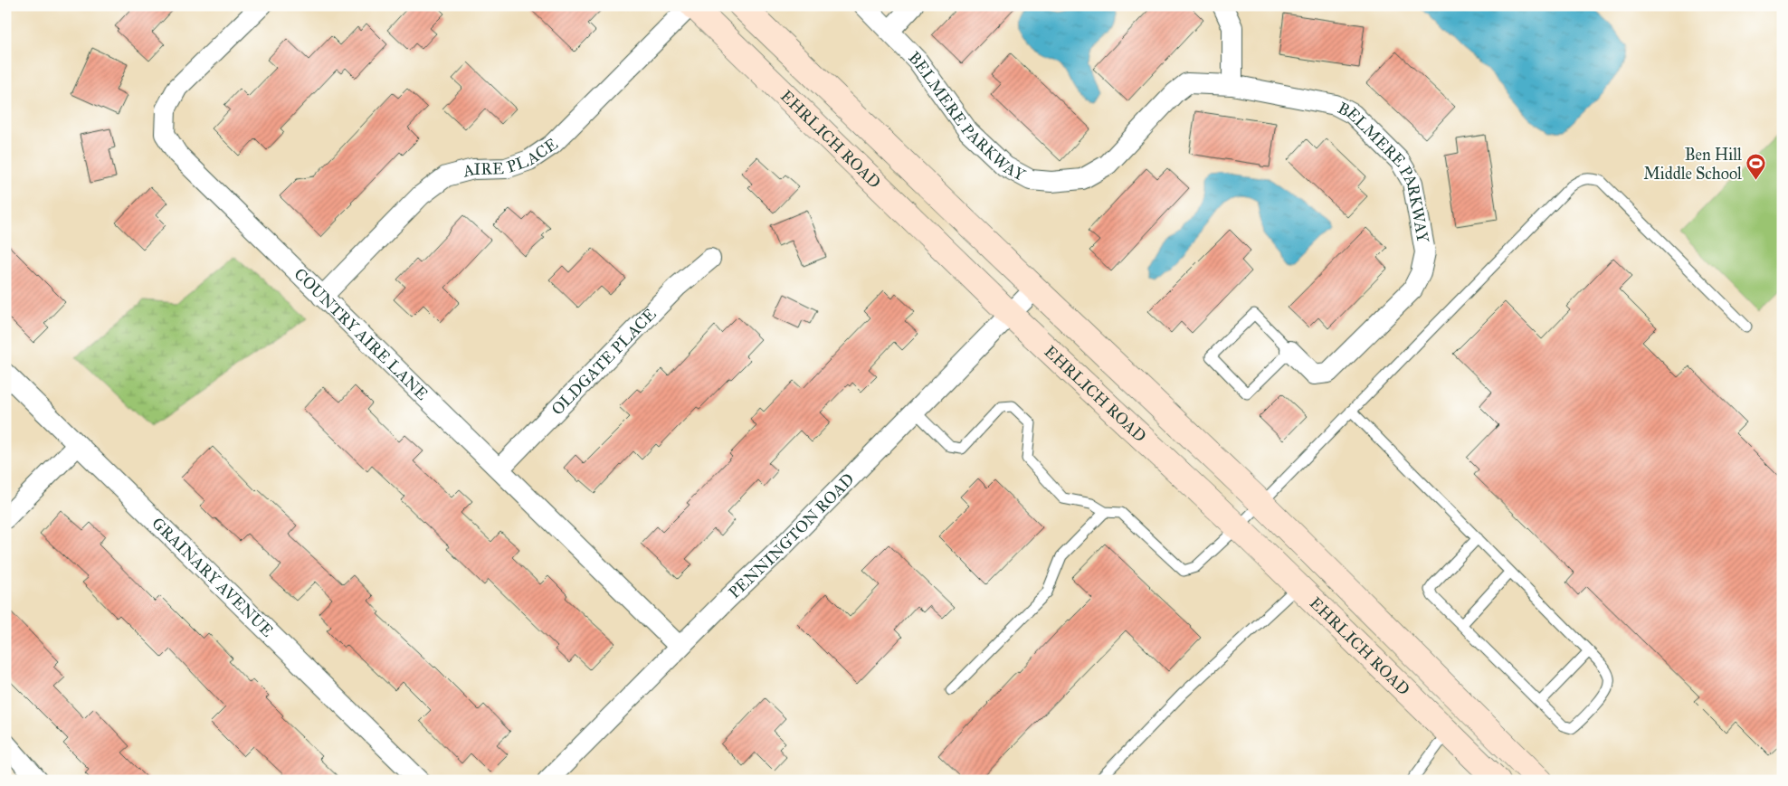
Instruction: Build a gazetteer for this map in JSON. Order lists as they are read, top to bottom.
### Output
{
  "streets": {
    "main road": ["EHRLICH ROAD"],
    "street": [
      "BELMERE PARKWAY",
      "AIRE PLACE",
      "COUNTRY AIRE LANE",
      "OLDGATE PLACE",
      "PENNINGTON ROAD",
      "GRAINARY AVENUE"
    ]
  },
  "crossings": [
    ["EHRLICH ROAD", "AIRE PLACE"],
    ["EHRLICH ROAD", "PENNINGTON ROAD"],
    ["AIRE PLACE", "COUNTRY AIRE LANE"],
    ["COUNTRY AIRE LANE", "OLDGATE PLACE"],
    ["COUNTRY AIRE LANE", "PENNINGTON ROAD"]
  ],
  "places": {
    "sports": ["Ben Hill Middle School"]
  }
}
